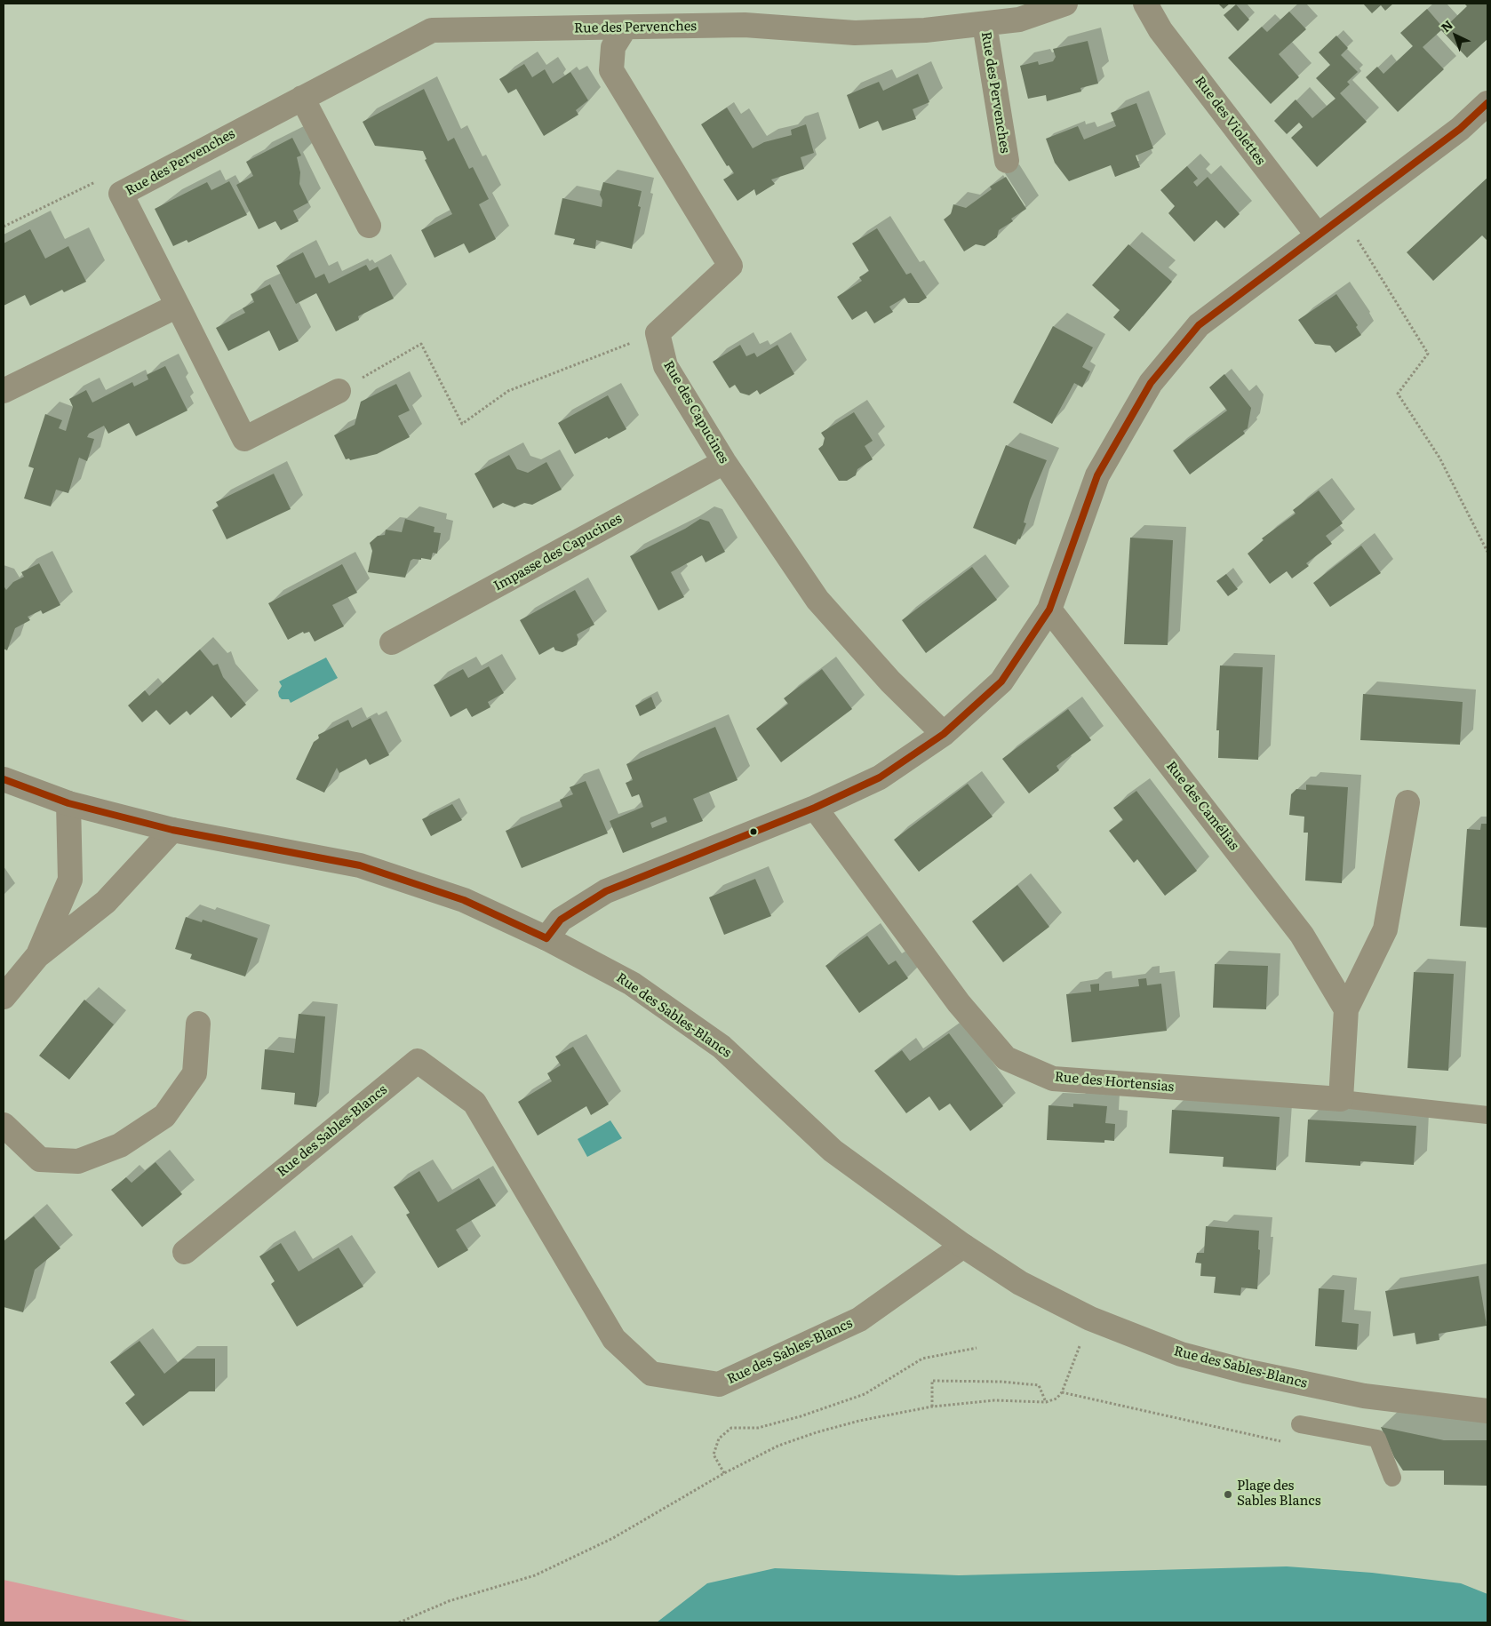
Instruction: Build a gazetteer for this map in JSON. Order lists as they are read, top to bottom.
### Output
{
  "streets": {
    "street": [
      "Rue des Pervenches",
      "Rue des Violettes",
      "Rue des Capucines",
      "Impasse des Capucines",
      "Rue des Camélias",
      "Rue des Sables-Blancs",
      "Rue des Hortensias"
    ]
  },
  "crossings": [
    ["Rue des Capucines", "Impasse des Capucines"]
  ],
  "places": ["Plage des Sables Blancs"],
  "north": "top left"
}
